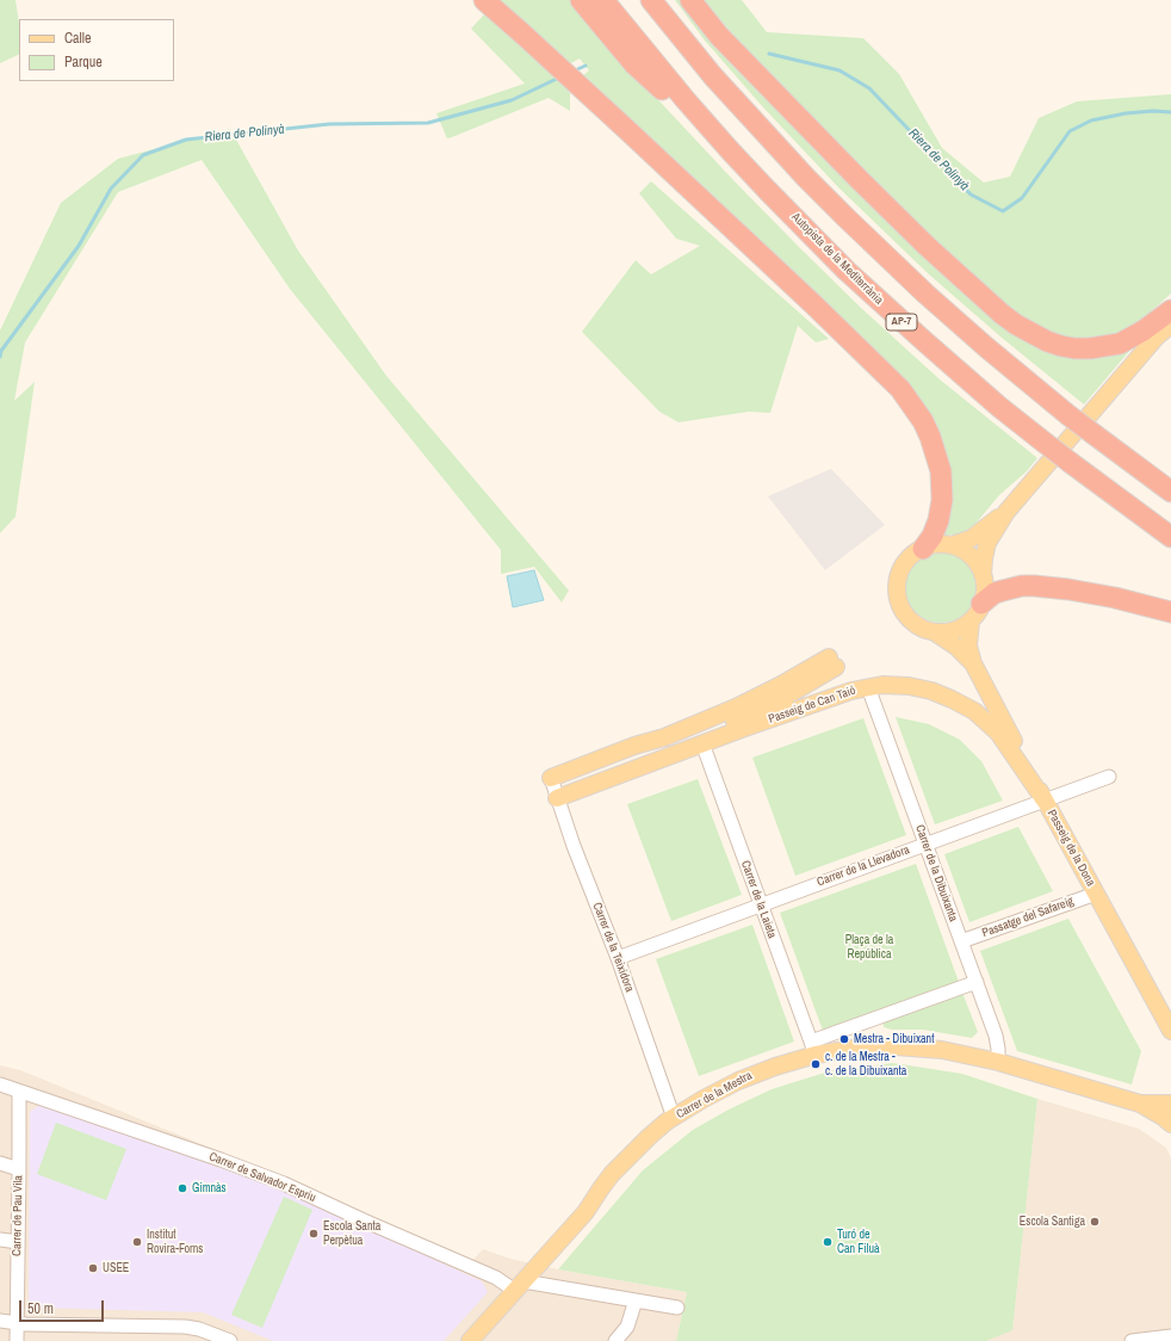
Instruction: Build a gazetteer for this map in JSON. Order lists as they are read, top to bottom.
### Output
{
  "streets": {
    "highway": ["Autopista de la Mediterrània", "AP-7"],
    "main road": ["Passeig de Can Taió", "Passeig de la Dona", "Carrer de la Mestra"],
    "street": [
      "Carrer de la Llevadora",
      "Carrer de la Dibuixanta",
      "Carrer de la Laieta",
      "Passatge del Safareig",
      "Carrer de la Teixidora",
      "Carrer de Salvador Espriu",
      "Carrer de Pau Vila"
    ]
  },
  "crossings": [
    ["Passeig de Can Taió", "Passeig de la Dona"],
    ["Passeig de Can Taió", "Carrer de la Llevadora"],
    ["Passeig de Can Taió", "Carrer de la Dibuixanta"],
    ["Passeig de Can Taió", "Carrer de la Laieta"],
    ["Passeig de Can Taió", "Carrer de la Teixidora"],
    ["Passeig de la Dona", "Carrer de la Llevadora"],
    ["Passeig de la Dona", "Passatge del Safareig"],
    ["Carrer de la Llevadora", "Carrer de la Dibuixanta"],
    ["Carrer de la Llevadora", "Carrer de la Laieta"],
    ["Carrer de la Llevadora", "Carrer de la Teixidora"],
    ["Carrer de la Dibuixanta", "Passatge del Safareig"],
    ["Carrer de la Dibuixanta", "Carrer de la Mestra"],
    ["Carrer de la Laieta", "Carrer de la Mestra"],
    ["Carrer de la Teixidora", "Carrer de la Mestra"],
    ["Carrer de la Mestra", "Carrer de Salvador Espriu"],
    ["Carrer de Salvador Espriu", "Carrer de Pau Vila"]
  ],
  "water": ["Riera de Polinyà"],
  "parks": ["Plaça de la República"],
  "places": [
    "Mestra - Dibuixant",
    "c. de la Mestra - c. de la Dibuixanta",
    "Gimnàs",
    "Escola Santiga",
    "Escola Santa Perpètua",
    "Institut Rovira-Forns",
    "Turó de Can Filuà",
    "USEE"
  ],
  "legend": ["Calle", "Parque"],
  "scale_bar": "50 m"
}
